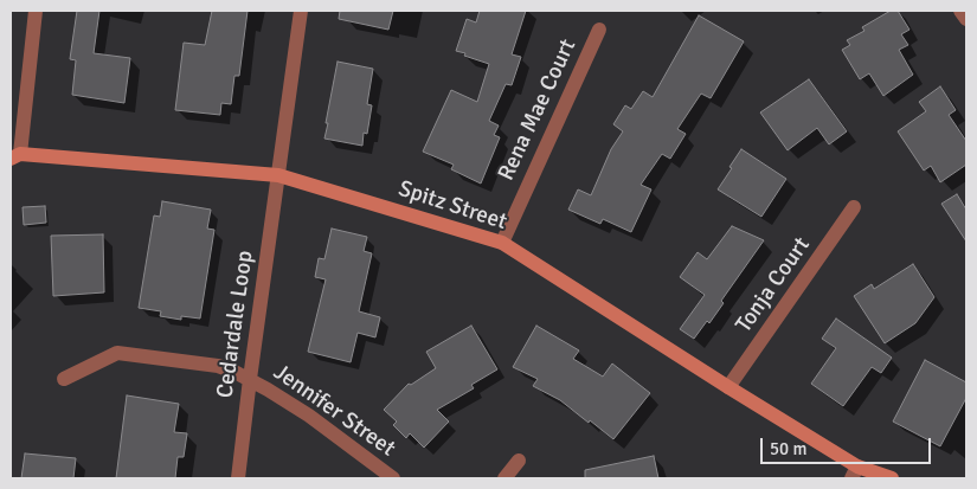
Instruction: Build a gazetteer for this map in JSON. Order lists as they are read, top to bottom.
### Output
{
  "streets": {
    "street": [
      "Rena Mae Court",
      "Spitz Street",
      "Tonja Court",
      "Cedardale Loop",
      "Jennifer Street"
    ]
  },
  "crossings": [
    ["Rena Mae Court", "Spitz Street"],
    ["Spitz Street", "Tonja Court"],
    ["Spitz Street", "Cedardale Loop"],
    ["Cedardale Loop", "Jennifer Street"]
  ],
  "scale_bar": "50 m"
}
